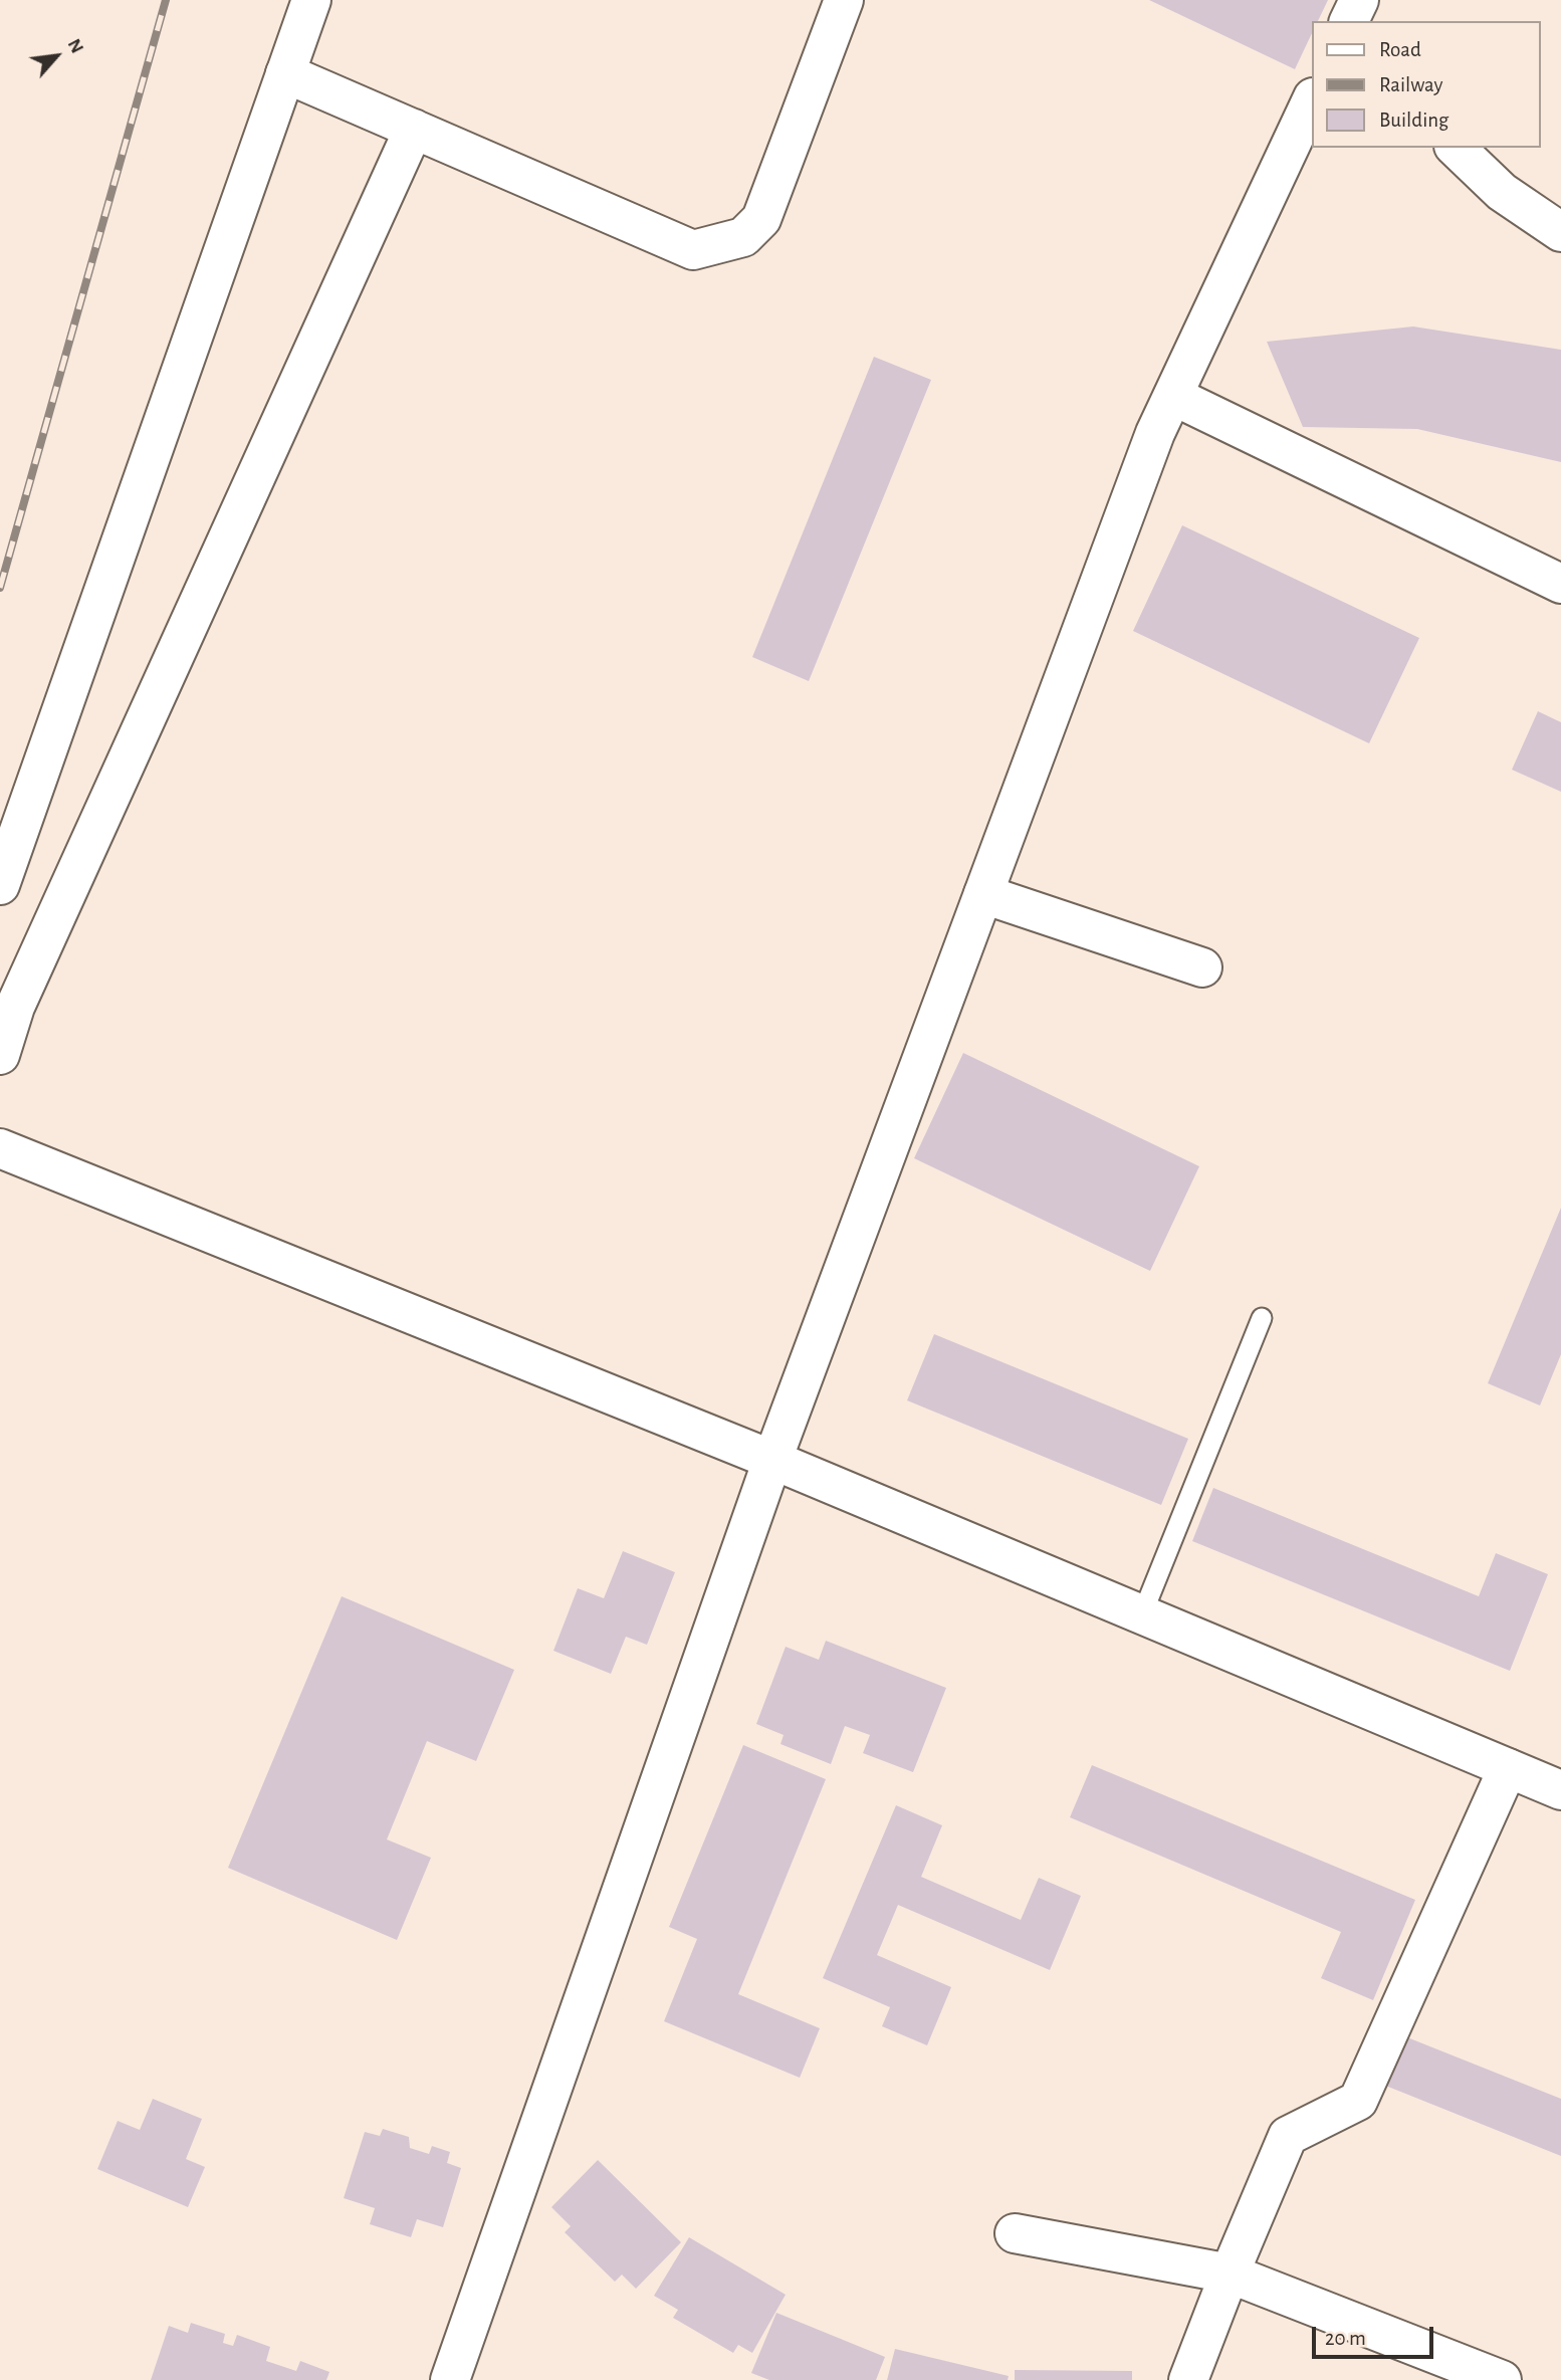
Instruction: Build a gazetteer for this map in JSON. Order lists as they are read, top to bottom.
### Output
{
  "legend": ["Road", "Railway", "Building"],
  "scale_bar": "20 m",
  "north": "top right"
}
